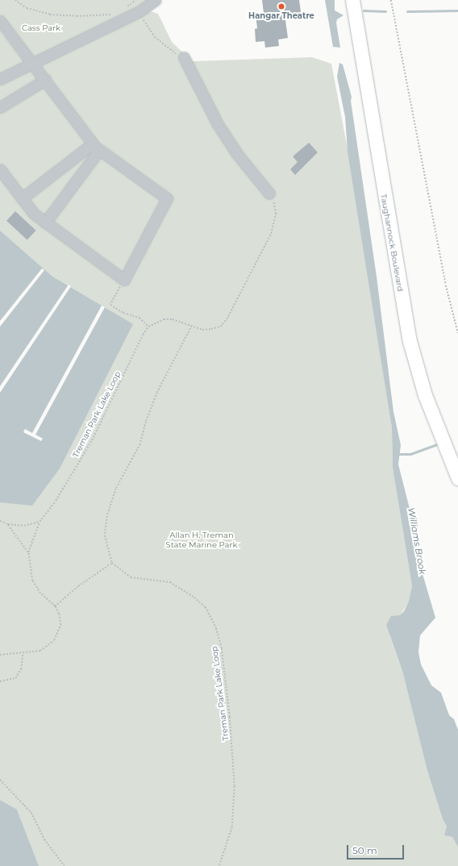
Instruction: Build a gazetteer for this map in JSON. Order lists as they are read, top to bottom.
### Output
{
  "streets": {
    "main road": ["Taughannock Boulevard"],
    "path": ["Treman Park Lake Loop"]
  },
  "water": ["Williams Brook"],
  "parks": ["Cass Park", "Allan H. Treman State Marine Park"],
  "places": ["Hangar Theatre"],
  "scale_bar": "50 m"
}
